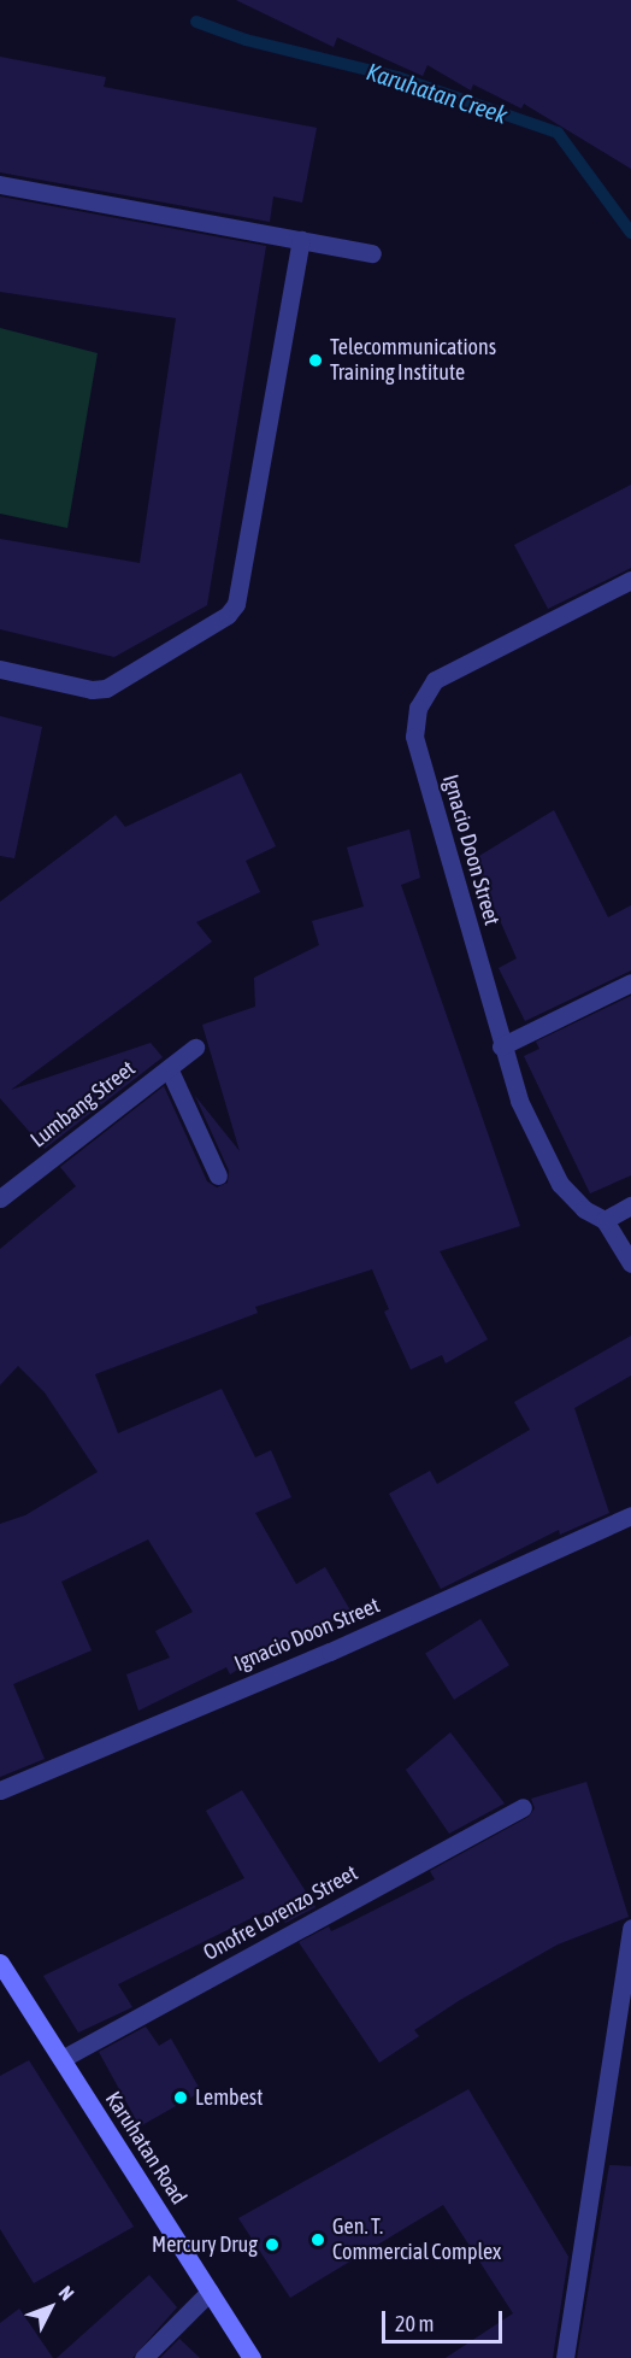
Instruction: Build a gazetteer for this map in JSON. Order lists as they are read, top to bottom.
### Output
{
  "streets": {
    "main road": ["Karuhatan Road"],
    "street": ["Ignacio Doon Street", "Lumbang Street", "Onofre Lorenzo Street"]
  },
  "crossings": [
    ["Onofre Lorenzo Street", "Karuhatan Road"]
  ],
  "water": ["Karuhatan Creek"],
  "places": [
    "Telecommunications Training Institute",
    "Lembest",
    "Gen. T. Commercial Complex",
    "Mercury Drug"
  ],
  "scale_bar": "20 m",
  "north": "top right"
}
